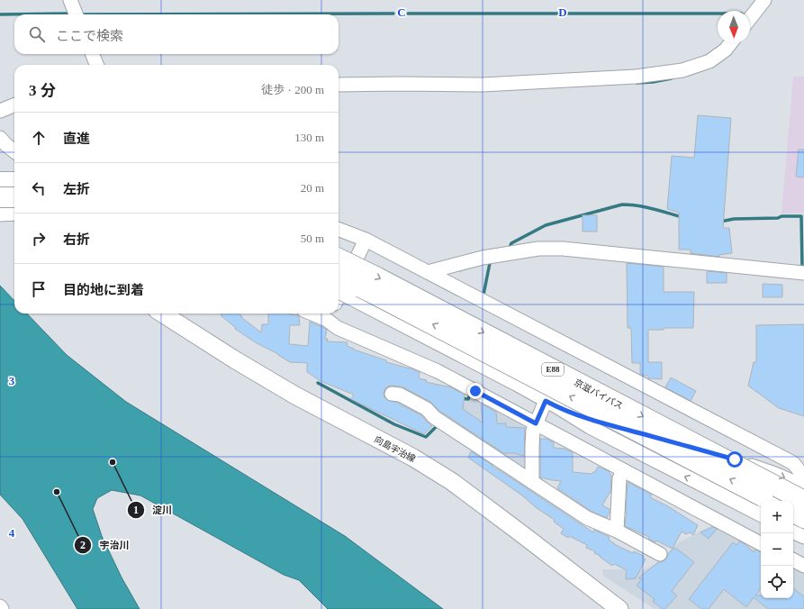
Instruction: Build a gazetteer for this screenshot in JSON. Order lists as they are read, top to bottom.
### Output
{
  "streets": {
    "highway": ["E88", "京滋バイパス"],
    "main road": ["向島宇治線"]
  },
  "places": ["淀川", "宇治川"],
  "north": "bottom",
  "page": {
    "search": "ここで検索",
    "heading": ["3 分", "徒歩 · 200 m"],
    "list": [
      ["直進", "130 m"],
      ["左折", "20 m"],
      ["右折", "50 m"],
      "目的地に到着"
    ],
    "map_buttons": ["+", "−"]
  },
  "grid": {
    "columns": ["C", "D"],
    "rows": ["3", "4"]
  }
}
